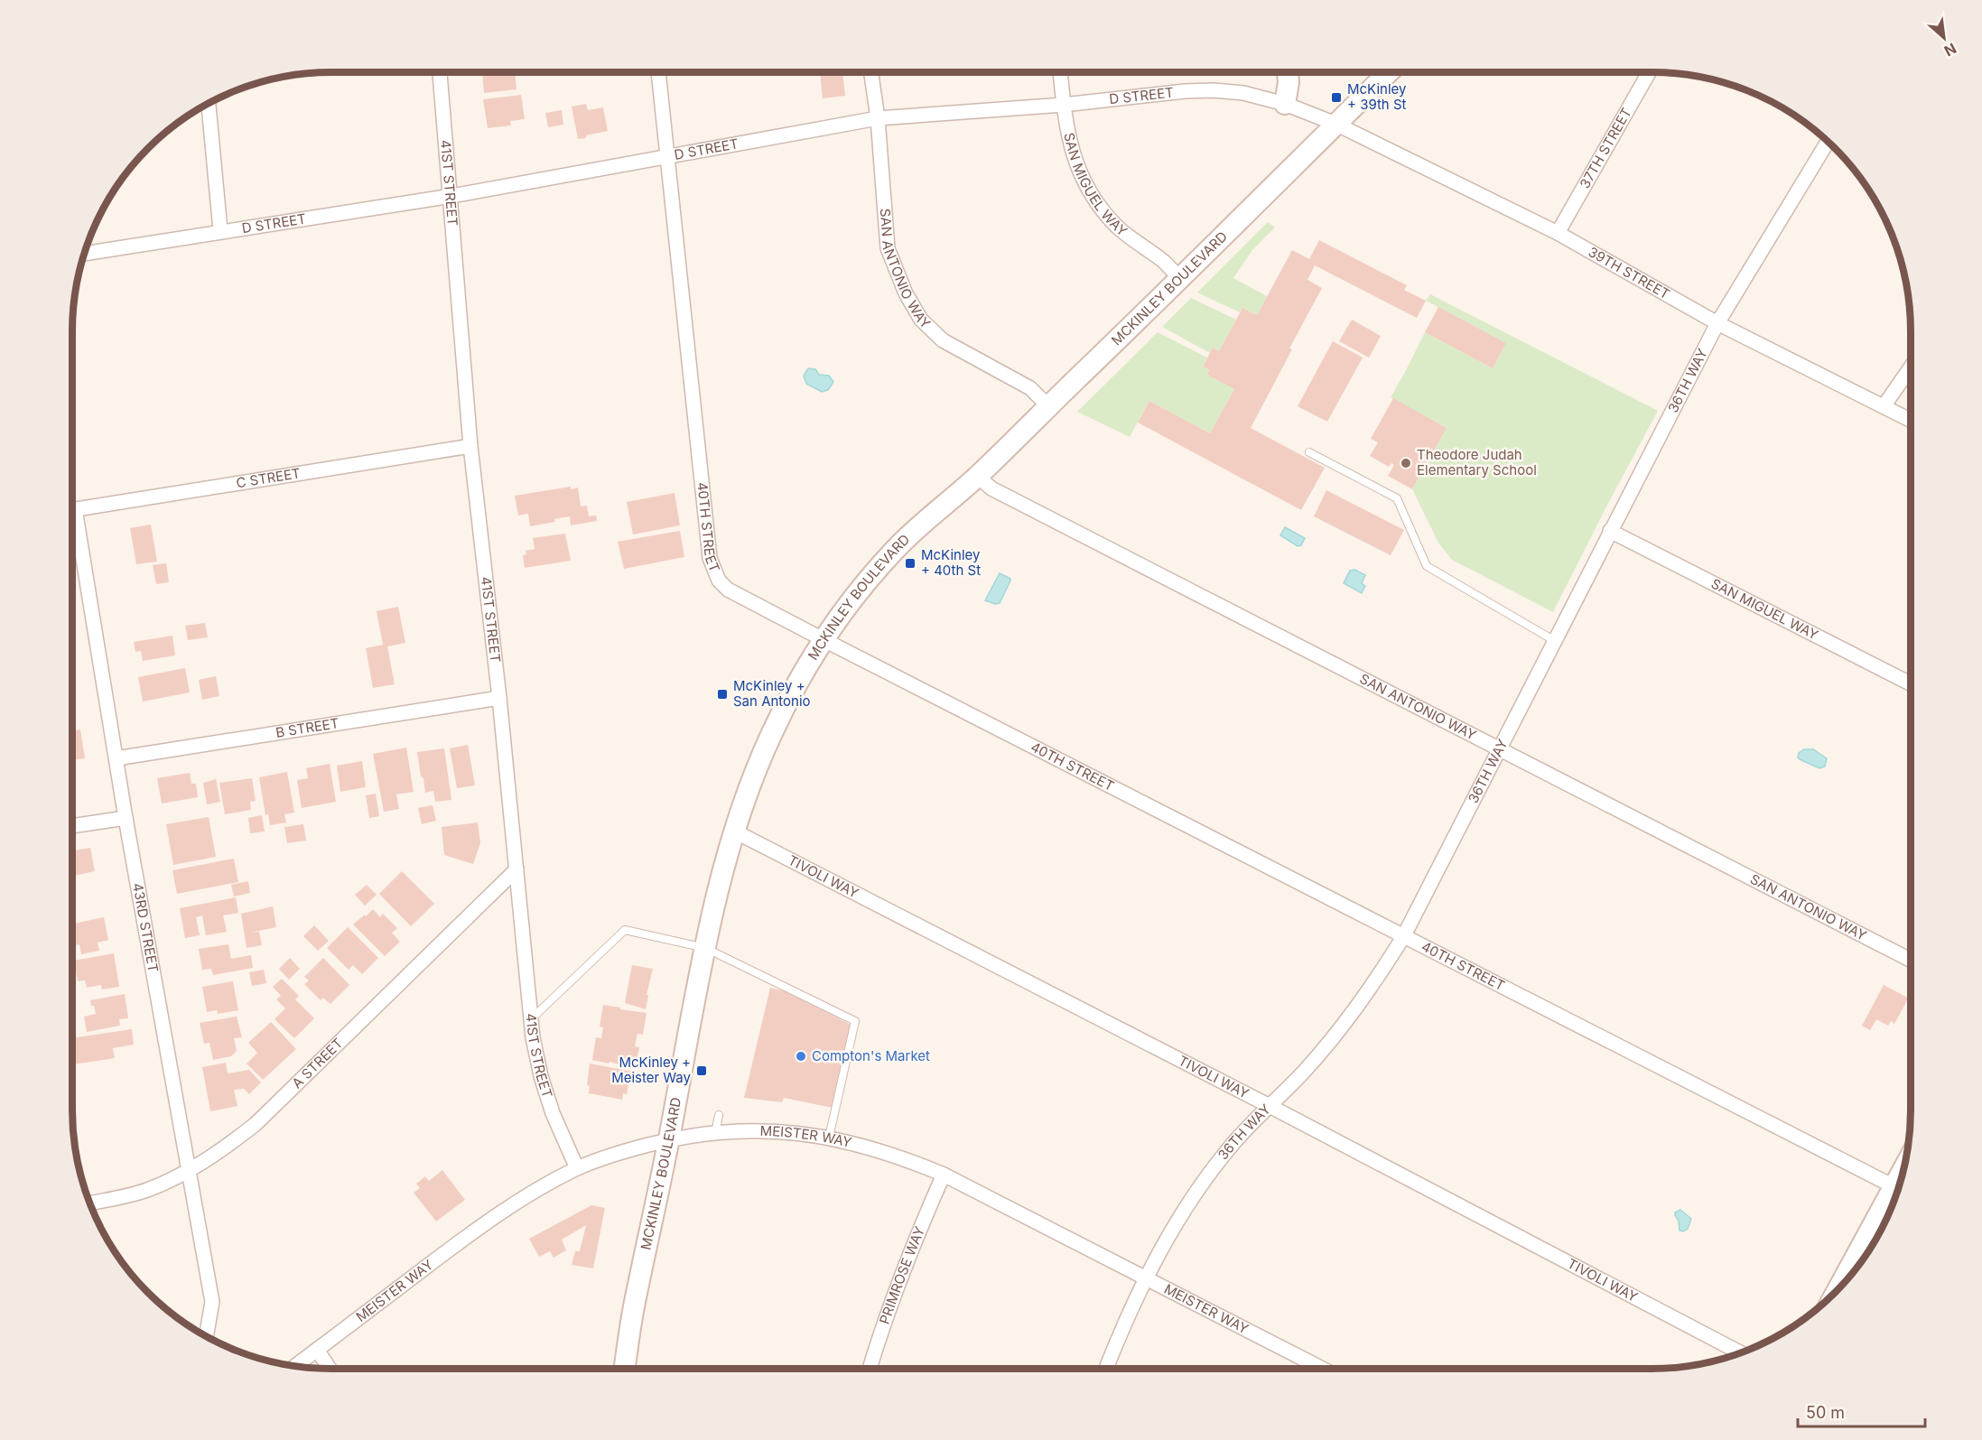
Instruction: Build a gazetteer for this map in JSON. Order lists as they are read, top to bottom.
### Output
{
  "streets": {
    "street": [
      "D STREET",
      "37TH STREET",
      "41ST STREET",
      "SAN MIGUEL WAY",
      "SAN ANTONIO WAY",
      "39TH STREET",
      "MCKINLEY BOULEVARD",
      "36TH WAY",
      "C STREET",
      "40TH STREET",
      "B STREET",
      "TIVOLI WAY",
      "43RD STREET",
      "A STREET",
      "MEISTER WAY",
      "PRIMROSE WAY"
    ]
  },
  "crossings": [
    ["D STREET", "41ST STREET"],
    ["D STREET", "SAN MIGUEL WAY"],
    ["D STREET", "SAN ANTONIO WAY"],
    ["D STREET", "39TH STREET"],
    ["D STREET", "MCKINLEY BOULEVARD"],
    ["D STREET", "40TH STREET"],
    ["37TH STREET", "39TH STREET"],
    ["41ST STREET", "C STREET"],
    ["41ST STREET", "B STREET"],
    ["41ST STREET", "A STREET"],
    ["41ST STREET", "MEISTER WAY"],
    ["SAN MIGUEL WAY", "MCKINLEY BOULEVARD"],
    ["SAN MIGUEL WAY", "36TH WAY"],
    ["SAN ANTONIO WAY", "MCKINLEY BOULEVARD"],
    ["SAN ANTONIO WAY", "36TH WAY"],
    ["39TH STREET", "MCKINLEY BOULEVARD"],
    ["39TH STREET", "36TH WAY"],
    ["MCKINLEY BOULEVARD", "40TH STREET"],
    ["MCKINLEY BOULEVARD", "TIVOLI WAY"],
    ["MCKINLEY BOULEVARD", "MEISTER WAY"],
    ["36TH WAY", "40TH STREET"],
    ["36TH WAY", "TIVOLI WAY"],
    ["36TH WAY", "MEISTER WAY"],
    ["B STREET", "43RD STREET"],
    ["43RD STREET", "A STREET"],
    ["MEISTER WAY", "PRIMROSE WAY"]
  ],
  "places": {
    "transit": [
      "McKinley + 39th St",
      "McKinley + 40th St",
      "McKinley + San Antonio",
      "McKinley + Meister Way"
    ],
    "other": ["Theodore Judah Elementary School", "Compton's Market"]
  },
  "scale_bar": "50 m",
  "north": "bottom right"
}
